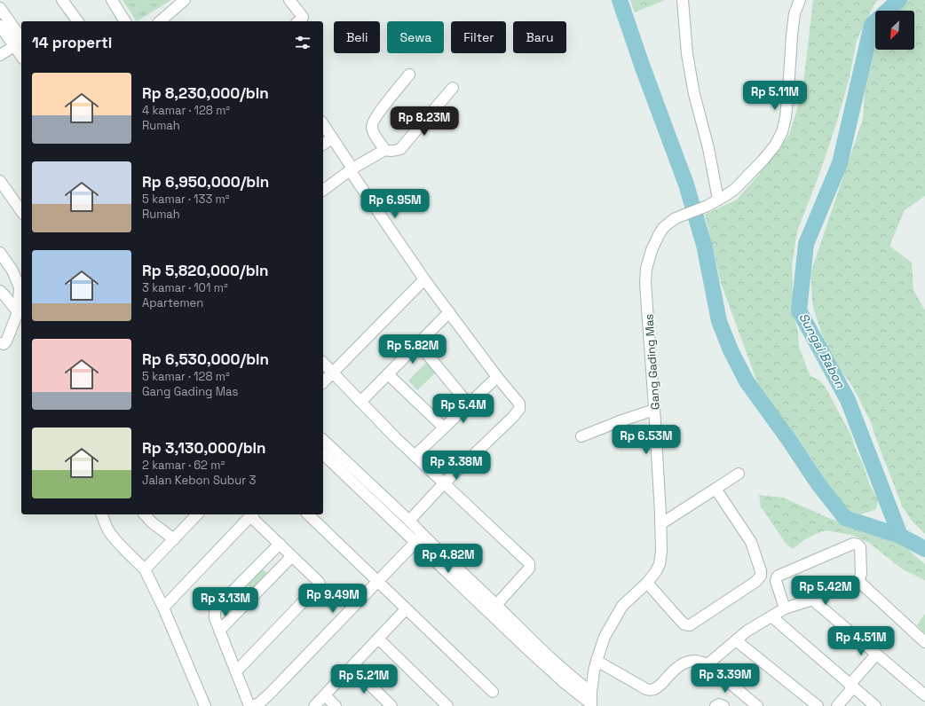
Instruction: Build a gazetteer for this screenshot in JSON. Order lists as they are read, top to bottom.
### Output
{
  "streets": {
    "street": ["Gang Gading Mas"]
  },
  "water": ["Sungai Babon"],
  "north": "bottom left",
  "page": {
    "chip": [
      "Beli",
      "Sewa",
      "Filter",
      "Baru"
    ],
    "heading": "14 properti",
    "list": [
      {
        "name": "Rp 8,230,000/bln",
        "note": "4 kamar · 128 m² · Rumah"
      },
      {
        "name": "Rp 6,950,000/bln",
        "note": "5 kamar · 133 m² · Rumah"
      },
      {
        "name": "Rp 5,820,000/bln",
        "note": "3 kamar · 101 m² · Apartemen"
      },
      {
        "name": "Rp 6,530,000/bln",
        "note": "5 kamar · 128 m² · Gang Gading Mas"
      },
      {
        "name": "Rp 3,130,000/bln",
        "note": "2 kamar · 62 m² · Jalan Kebon Subur 3"
      }
    ],
    "price": [
      "Rp 5.11M",
      "Rp 8.23M",
      "Rp 6.95M",
      "Rp 5.82M",
      "Rp 5.4M",
      "Rp 6.53M",
      "Rp 3.38M",
      "Rp 4.82M",
      "Rp 5.42M",
      "Rp 9.49M",
      "Rp 3.13M",
      "Rp 4.51M",
      "Rp 3.39M",
      "Rp 5.21M"
    ]
  }
}
